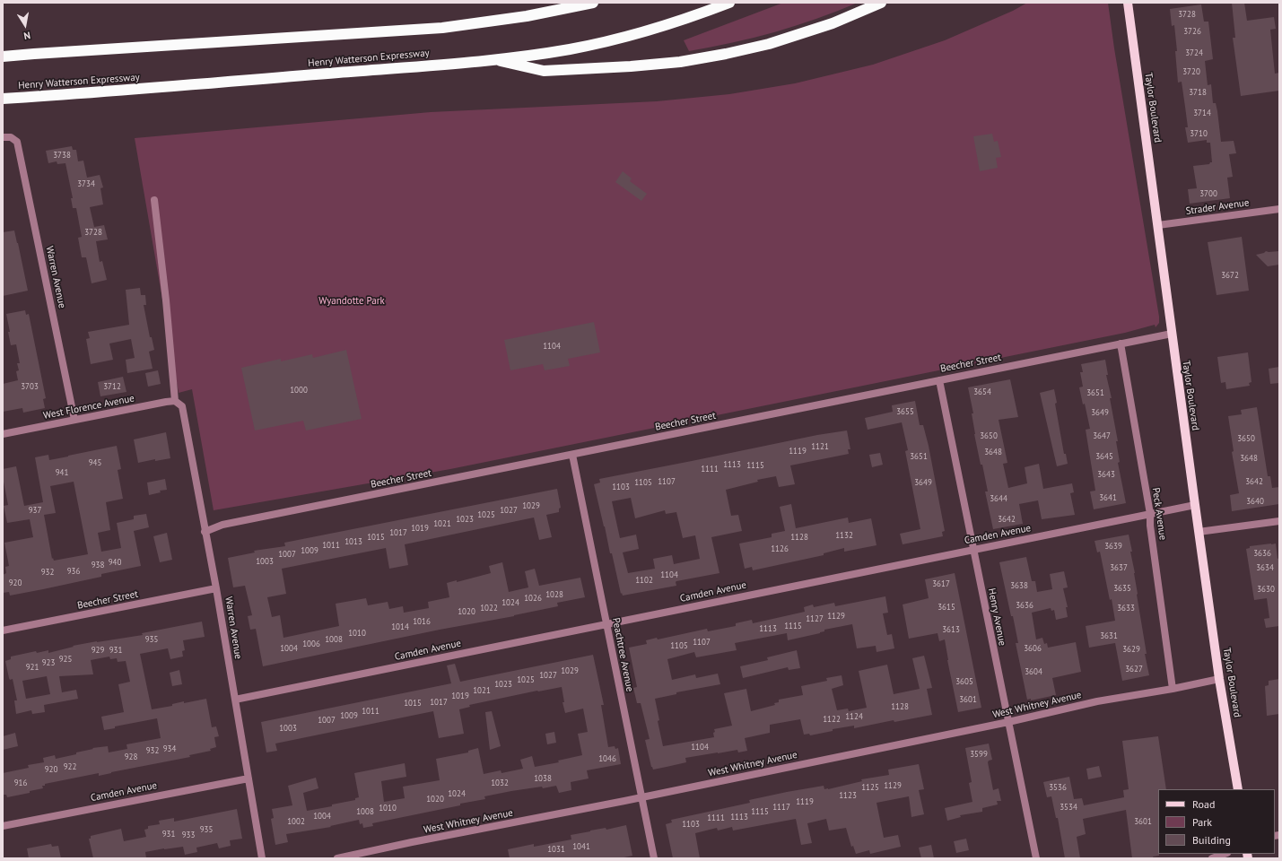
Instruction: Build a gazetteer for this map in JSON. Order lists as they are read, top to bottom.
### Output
{
  "streets": {
    "highway": ["Henry Watterson Expressway"],
    "main road": ["Taylor Boulevard"],
    "street": [
      "Strader Avenue",
      "Warren Avenue",
      "Beecher Street",
      "West Florence Avenue",
      "Peck Avenue",
      "Camden Avenue",
      "Henry Avenue",
      "Peachtree Avenue",
      "West Whitney Avenue"
    ]
  },
  "crossings": [
    ["Taylor Boulevard", "Strader Avenue"],
    ["Taylor Boulevard", "Beecher Street"],
    ["Taylor Boulevard", "Camden Avenue"],
    ["Taylor Boulevard", "West Whitney Avenue"],
    ["Warren Avenue", "Beecher Street"],
    ["Warren Avenue", "West Florence Avenue"],
    ["Warren Avenue", "Camden Avenue"],
    ["Beecher Street", "Peck Avenue"],
    ["Beecher Street", "Henry Avenue"],
    ["Beecher Street", "Peachtree Avenue"],
    ["Peck Avenue", "Camden Avenue"],
    ["Peck Avenue", "West Whitney Avenue"],
    ["Camden Avenue", "Henry Avenue"],
    ["Camden Avenue", "Peachtree Avenue"],
    ["Henry Avenue", "West Whitney Avenue"],
    ["Peachtree Avenue", "West Whitney Avenue"]
  ],
  "parks": ["Wyandotte Park"],
  "house_numbers": [
    "3728",
    "3726",
    "3724",
    "3720",
    "3718",
    "3714",
    "3710",
    "3738",
    "3734",
    "3700",
    "3728",
    "3672",
    "1104",
    "3703",
    "3712",
    "1000",
    "3654",
    "3651",
    "3655",
    "3649",
    "3650",
    "3647",
    "3650",
    "1121",
    "1119",
    "3648",
    "3651",
    "3645",
    "3648",
    "945",
    "1113",
    "1115",
    "1111",
    "941",
    "3643",
    "1107",
    "3642",
    "1105",
    "3649",
    "1103",
    "3641",
    "3644",
    "3640",
    "1029",
    "937",
    "1027",
    "1025",
    "1023",
    "3642",
    "1021",
    "1019",
    "1017",
    "1132",
    "1015",
    "1128",
    "1013",
    "1011",
    "3639",
    "1126",
    "1009",
    "3636",
    "1007",
    "1003",
    "940",
    "938",
    "3637",
    "3634",
    "936",
    "932",
    "1104",
    "1102",
    "920",
    "3617",
    "3638",
    "3635",
    "3630",
    "1028",
    "1026",
    "1024",
    "3636",
    "3615",
    "1022",
    "3633",
    "1020",
    "1129",
    "1127",
    "1016",
    "1115",
    "1014",
    "1113",
    "3613",
    "1010",
    "3631",
    "935",
    "1008",
    "1107",
    "1006",
    "1105",
    "1004",
    "3606",
    "3629",
    "929",
    "931",
    "925",
    "923",
    "921",
    "3627",
    "1029",
    "3604",
    "1027",
    "1025",
    "3605",
    "1023",
    "1021",
    "1019",
    "3601",
    "1017",
    "1015",
    "1128",
    "1011",
    "1009",
    "1124",
    "1122",
    "1007",
    "1003",
    "1104",
    "934",
    "932",
    "3599",
    "928",
    "1046",
    "922",
    "920",
    "1038",
    "916",
    "1032",
    "1129",
    "1125",
    "3536",
    "1024",
    "1123",
    "1020",
    "1119",
    "1117",
    "3534",
    "1010",
    "1008",
    "1115",
    "1004",
    "1113",
    "1111",
    "1002",
    "3601",
    "1103",
    "935",
    "931",
    "933",
    "1041",
    "1031"
  ],
  "legend": ["Road", "Park", "Building"],
  "north": "bottom"
}
